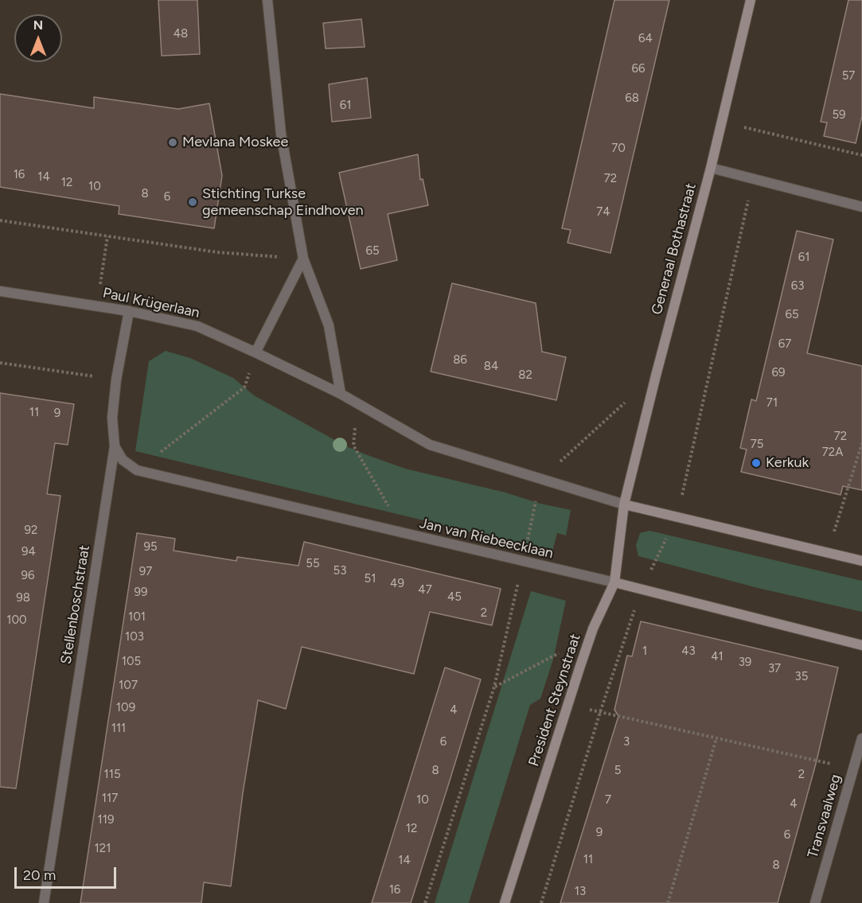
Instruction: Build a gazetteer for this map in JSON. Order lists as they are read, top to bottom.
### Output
{
  "streets": {
    "street": [
      "Generaal Bothastraat",
      "Paul Krügerlaan",
      "Jan van Riebeecklaan",
      "Stellenboschstraat",
      "President Steynstraat",
      "Transvaalweg"
    ]
  },
  "crossings": [
    ["Generaal Bothastraat", "President Steynstraat"],
    ["Paul Krügerlaan", "Stellenboschstraat"],
    ["Jan van Riebeecklaan", "Stellenboschstraat"],
    ["Jan van Riebeecklaan", "President Steynstraat"]
  ],
  "places": ["Mevlana Moskee", "Stichting Turkse gemeenschap Eindhoven", "Kerkuk"],
  "house_numbers": [
    "48",
    "64",
    "66",
    "57",
    "68",
    "61",
    "59",
    "70",
    "16",
    "14",
    "72",
    "12",
    "10",
    "8",
    "6",
    "74",
    "65",
    "61",
    "63",
    "65",
    "67",
    "86",
    "84",
    "69",
    "82",
    "71",
    "11",
    "9",
    "72",
    "75",
    "72A",
    "92",
    "95",
    "94",
    "55",
    "53",
    "97",
    "96",
    "51",
    "49",
    "47",
    "99",
    "45",
    "98",
    "2",
    "101",
    "100",
    "103",
    "1",
    "43",
    "41",
    "105",
    "39",
    "37",
    "35",
    "107",
    "109",
    "4",
    "111",
    "6",
    "3",
    "8",
    "5",
    "115",
    "2",
    "117",
    "10",
    "7",
    "4",
    "119",
    "12",
    "9",
    "6",
    "121",
    "11",
    "14",
    "8",
    "16",
    "13"
  ],
  "scale_bar": "20 m",
  "north": "top"
}
